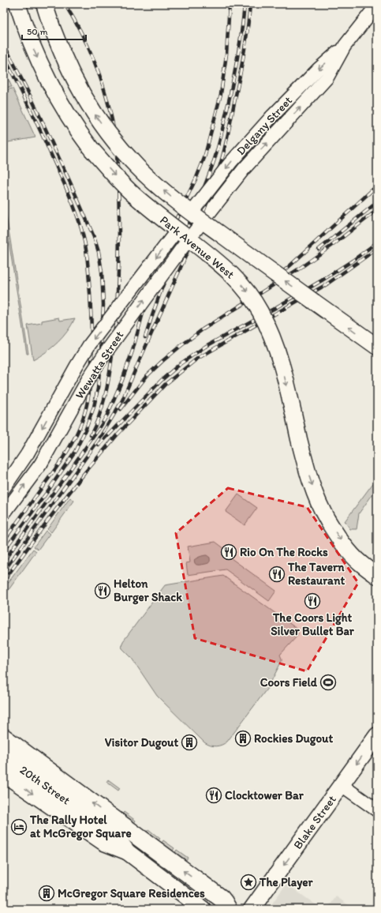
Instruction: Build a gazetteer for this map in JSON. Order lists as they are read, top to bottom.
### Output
{
  "streets": {
    "main road": ["Park Avenue West", "20th Street", "Blake Street"],
    "street": ["Delgany Street", "Wewatta Street"]
  },
  "crossings": [
    ["Delgany Street", "Park Avenue West"],
    ["Delgany Street", "Wewatta Street"],
    ["Park Avenue West", "Wewatta Street"]
  ],
  "one_way": ["Blake Street"],
  "places": {
    "restaurant": [
      "Rio On The Rocks",
      "The Tavern Restaurant",
      "Helton Burger Shack",
      "The Coors Light Silver Bullet Bar",
      "Clocktower Bar"
    ],
    "sports": ["Coors Field"],
    "building": ["Rockies Dugout", "Visitor Dugout", "McGregor Square Residences"],
    "hotel": ["The Rally Hotel at McGregor Square"],
    "place": ["The Player"]
  },
  "scale_bar": "50 m"
}
